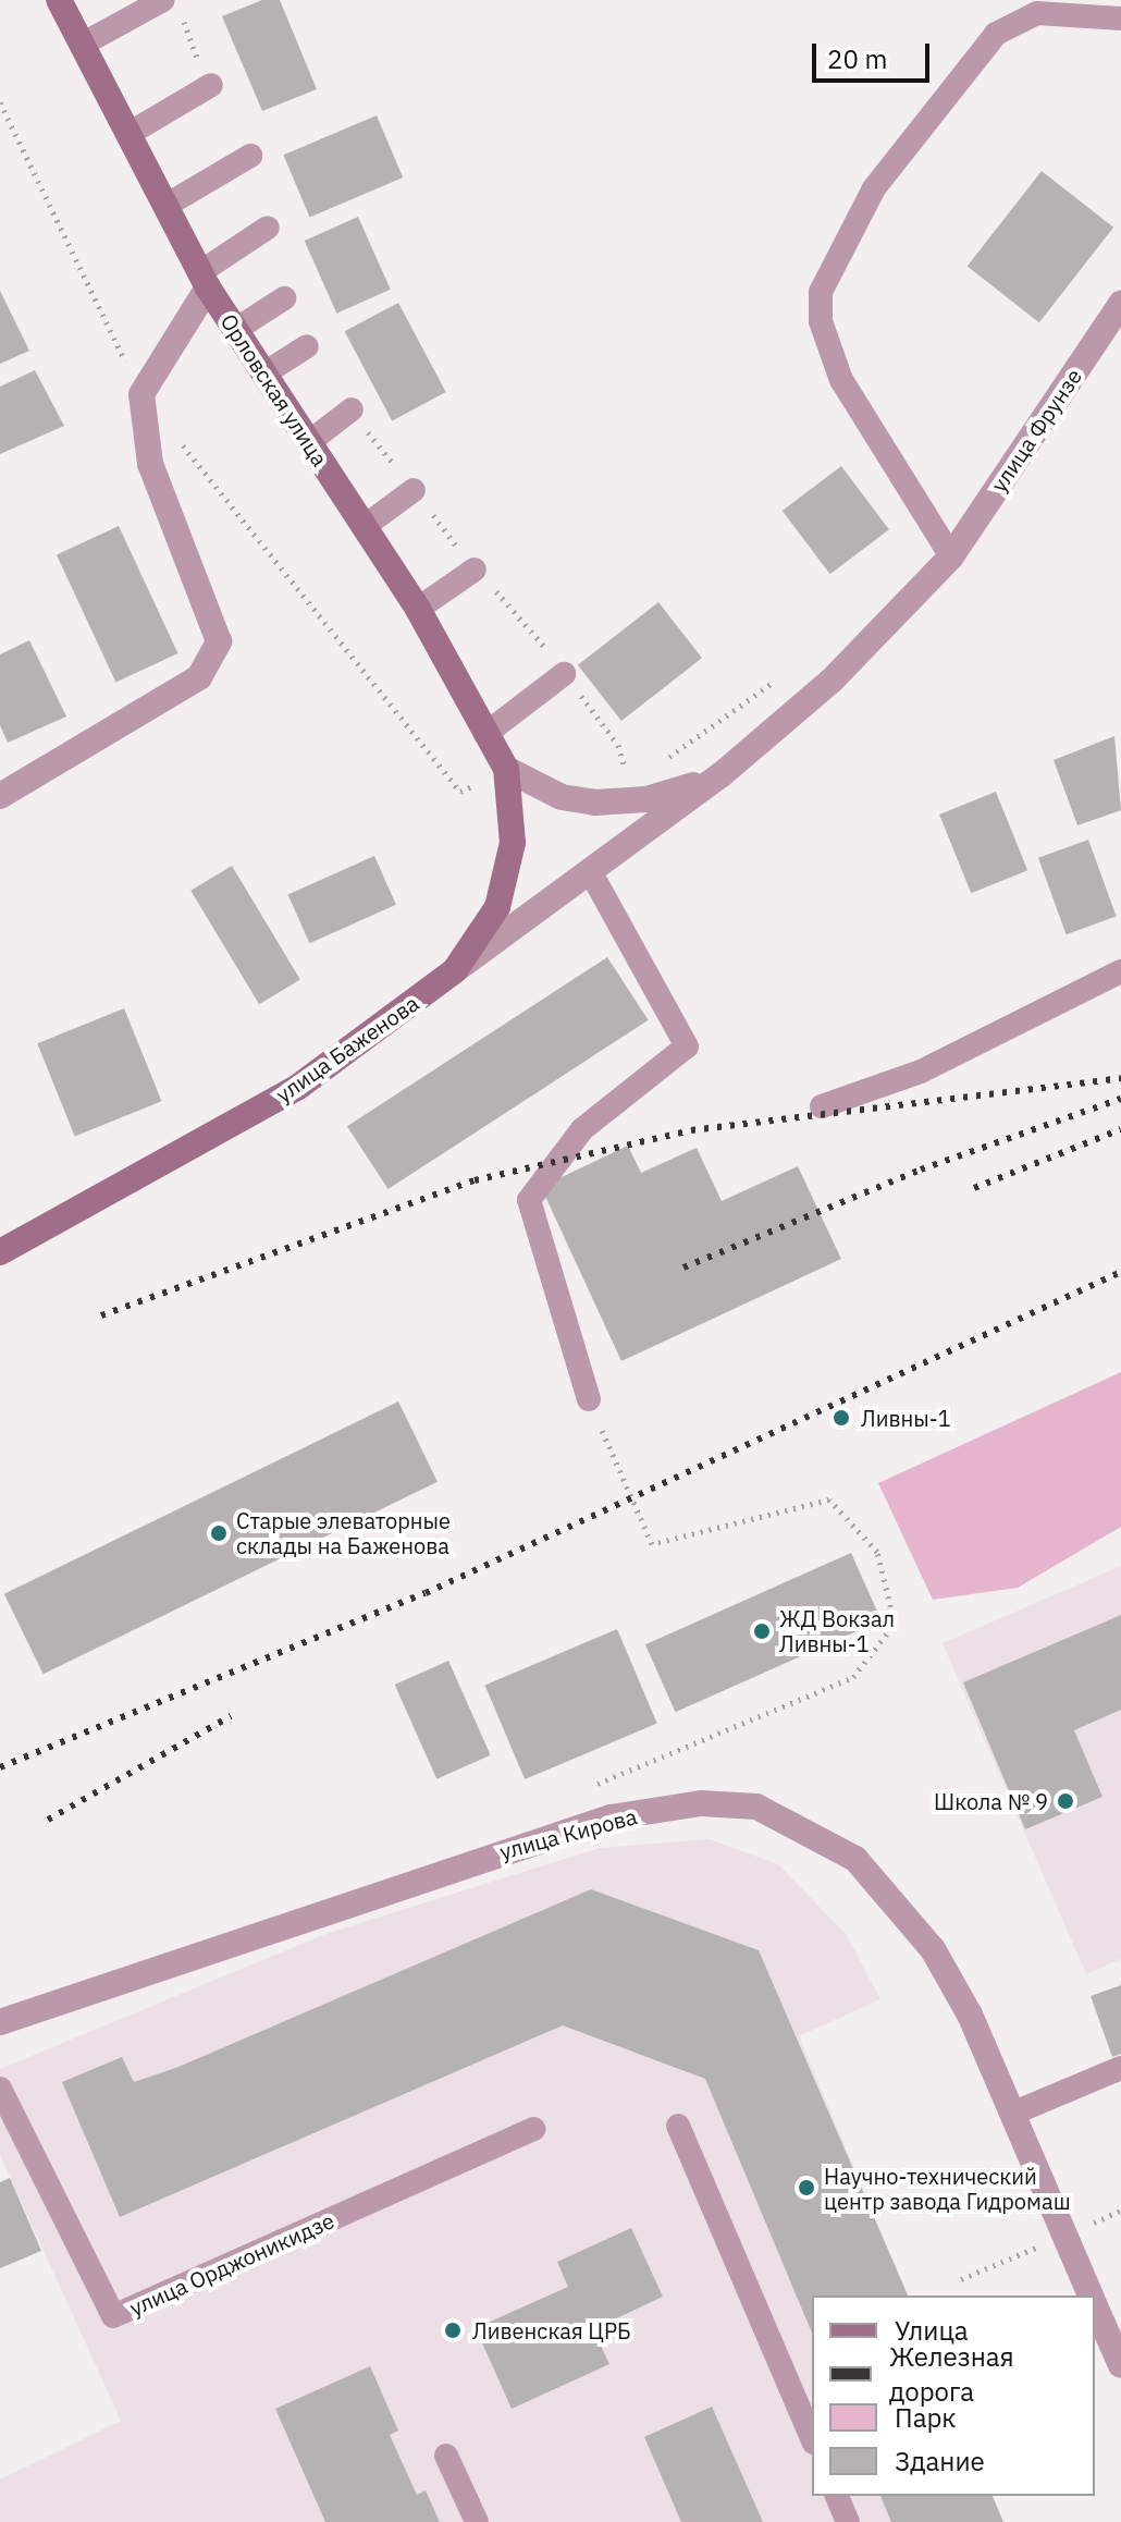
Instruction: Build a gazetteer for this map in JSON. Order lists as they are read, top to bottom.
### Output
{
  "streets": {
    "main road": ["Орловская улица", "улица Баженова"],
    "street": ["улица Фрунзе", "улица Кирова"],
    "lane": ["улица Орджоникидзе"]
  },
  "crossings": [
    ["Орловская улица", "улица Баженова"],
    ["улица Фрунзе", "улица Баженова"]
  ],
  "places": [
    "Ливны-1",
    "Старые элеваторные склады на Баженова",
    "ЖД Вокзал Ливны-1",
    "Школа № 9",
    "Научно-технический центр завода Гидромаш",
    "Ливенская ЦРБ"
  ],
  "legend": [
    "Улица",
    "Железная дорога",
    "Парк",
    "Здание"
  ],
  "scale_bar": "20 m"
}
